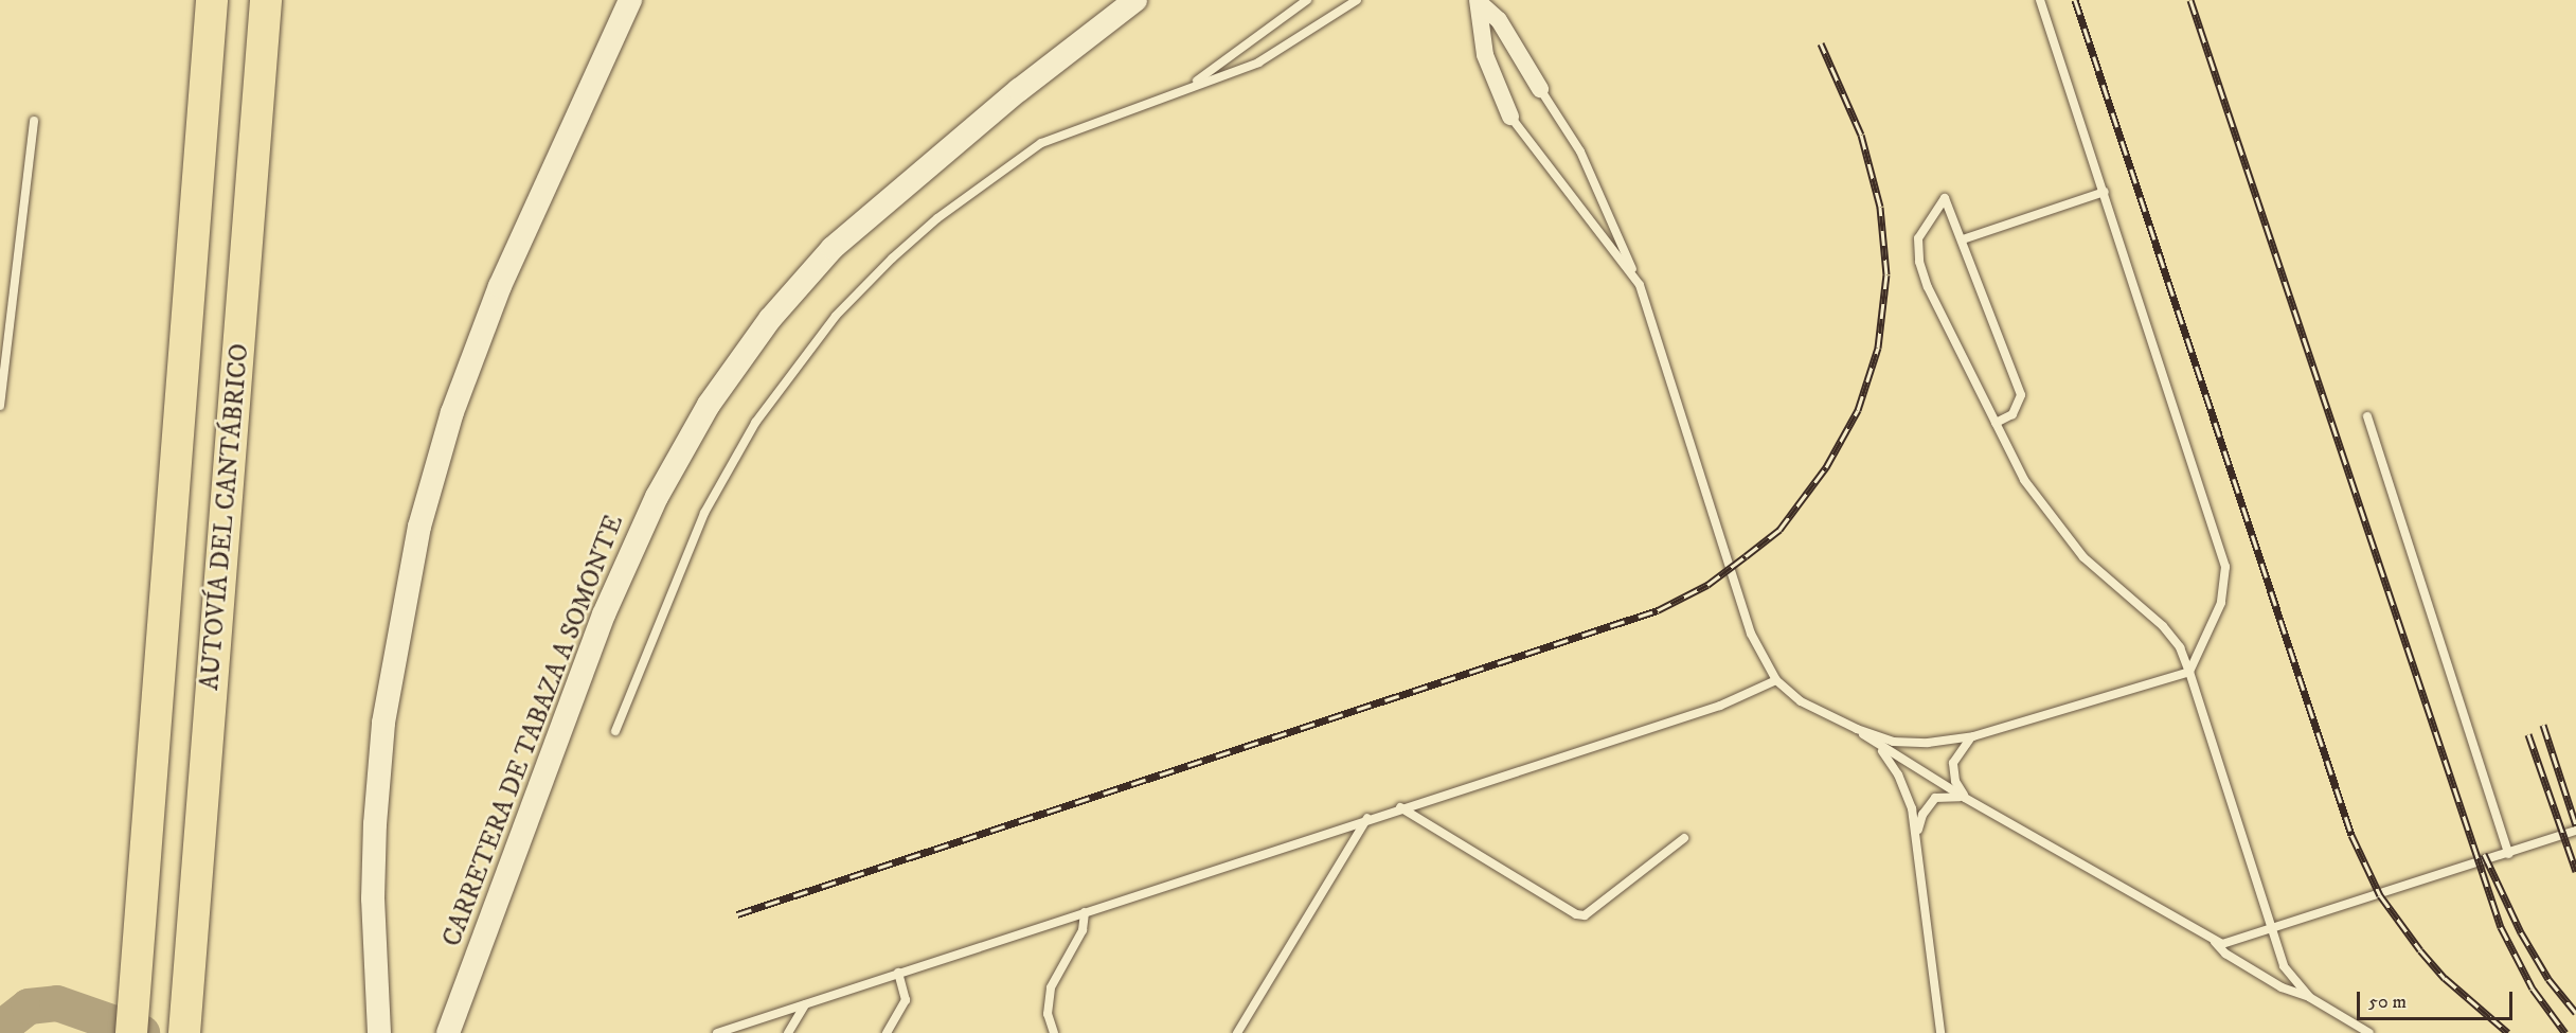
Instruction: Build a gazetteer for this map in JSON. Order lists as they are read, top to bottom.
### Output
{
  "streets": {
    "highway": ["AUTOVÍA DEL CANTÁBRICO"],
    "street": ["CARRETERA DE TABAZA A SOMONTE"]
  },
  "scale_bar": "50 m"
}
